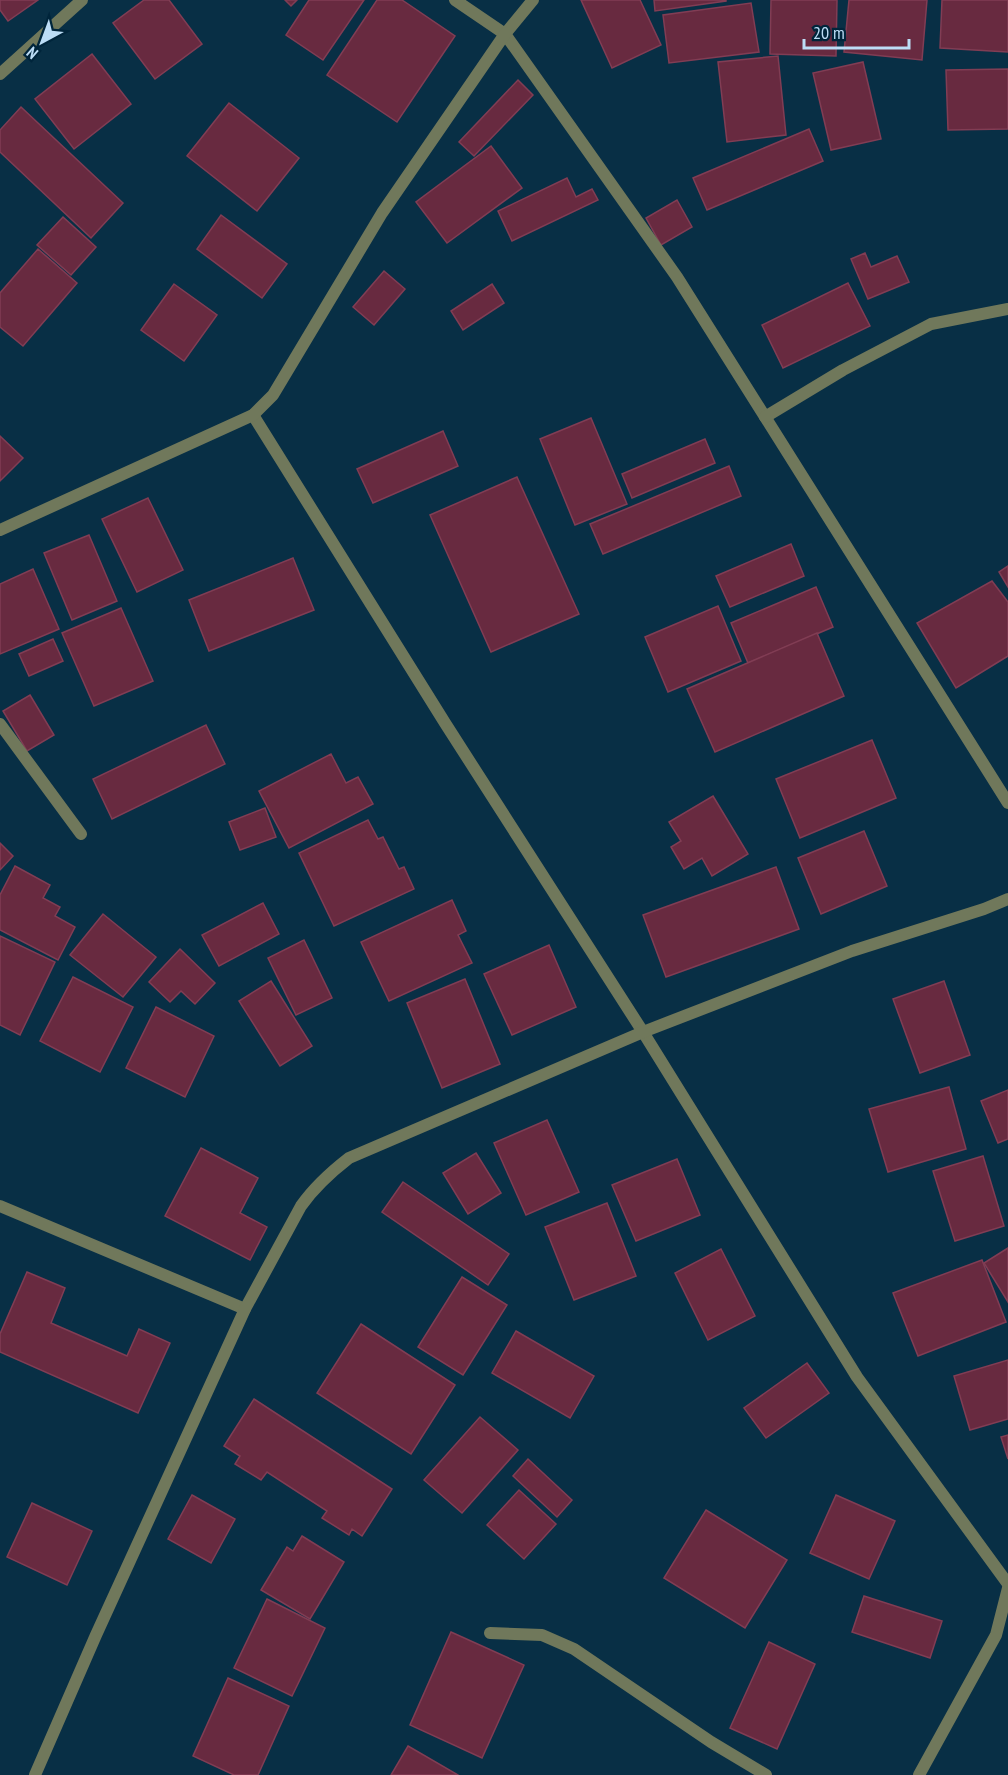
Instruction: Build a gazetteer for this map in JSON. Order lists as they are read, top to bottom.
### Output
{
  "scale_bar": "20 m",
  "north": "bottom left"
}
